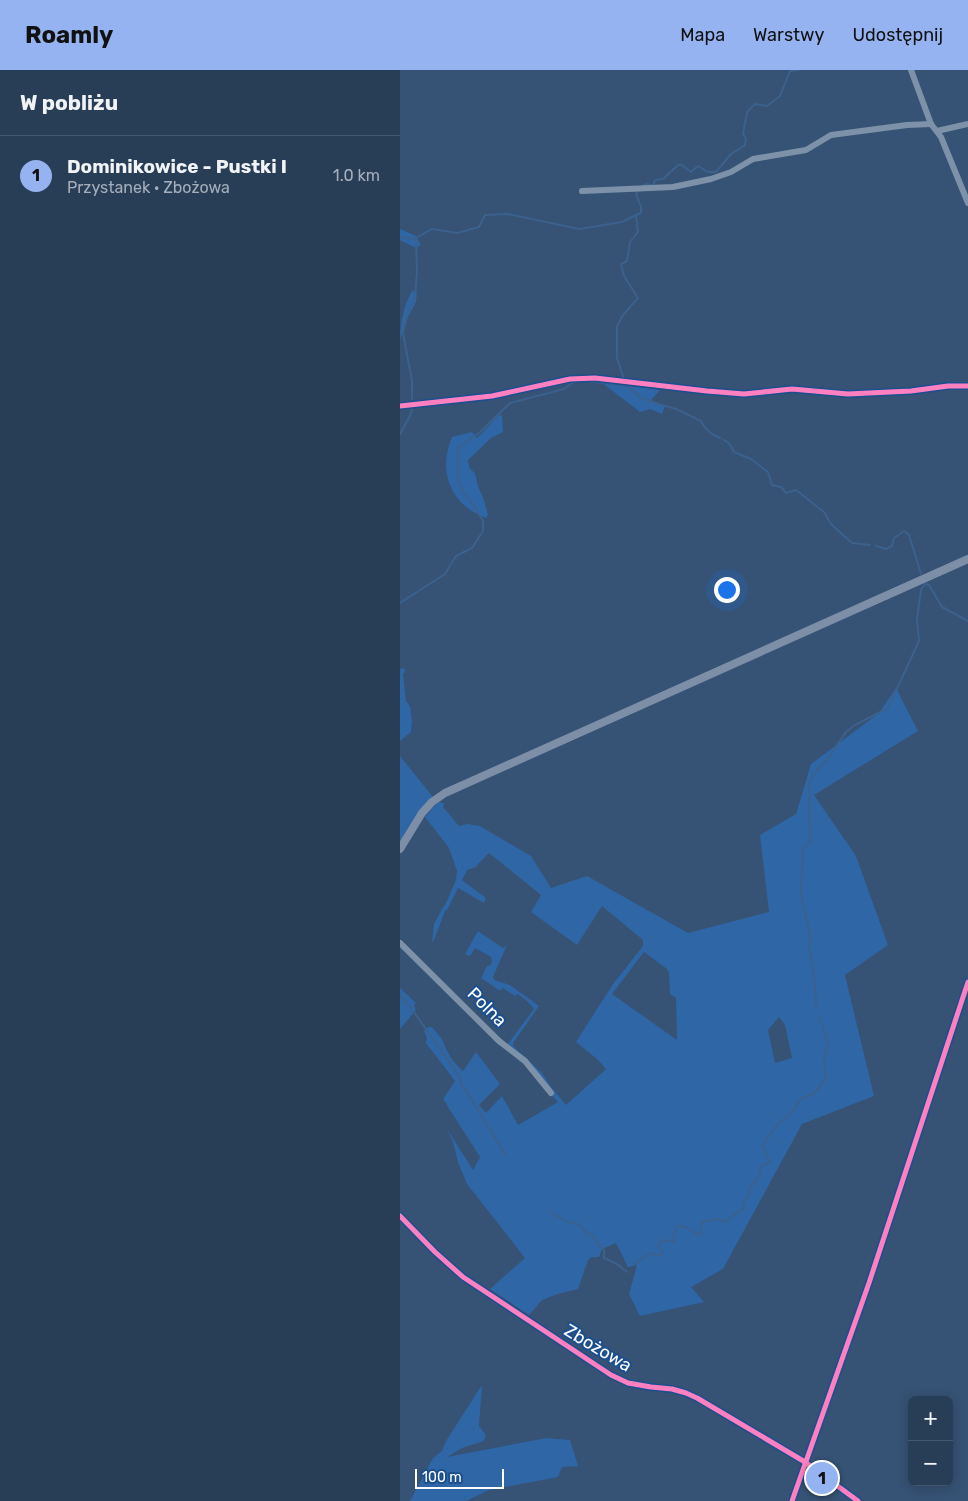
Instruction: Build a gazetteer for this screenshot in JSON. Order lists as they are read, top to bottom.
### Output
{
  "streets": {
    "street": ["Polna", "Zbożowa"]
  },
  "scale_bar": "100 m",
  "page": {
    "header": "Roamly",
    "nav": ["Mapa", "Warstwy", "Udostępnij"],
    "heading": "W pobliżu",
    "list": [
      {
        "mark": "1",
        "name": "Dominikowice - Pustki I",
        "note": "Przystanek · Zbożowa",
        "value": "1.0 km"
      }
    ],
    "map_buttons": ["+", "−"],
    "pins": "1",
    "scale": "100 m"
  }
}
